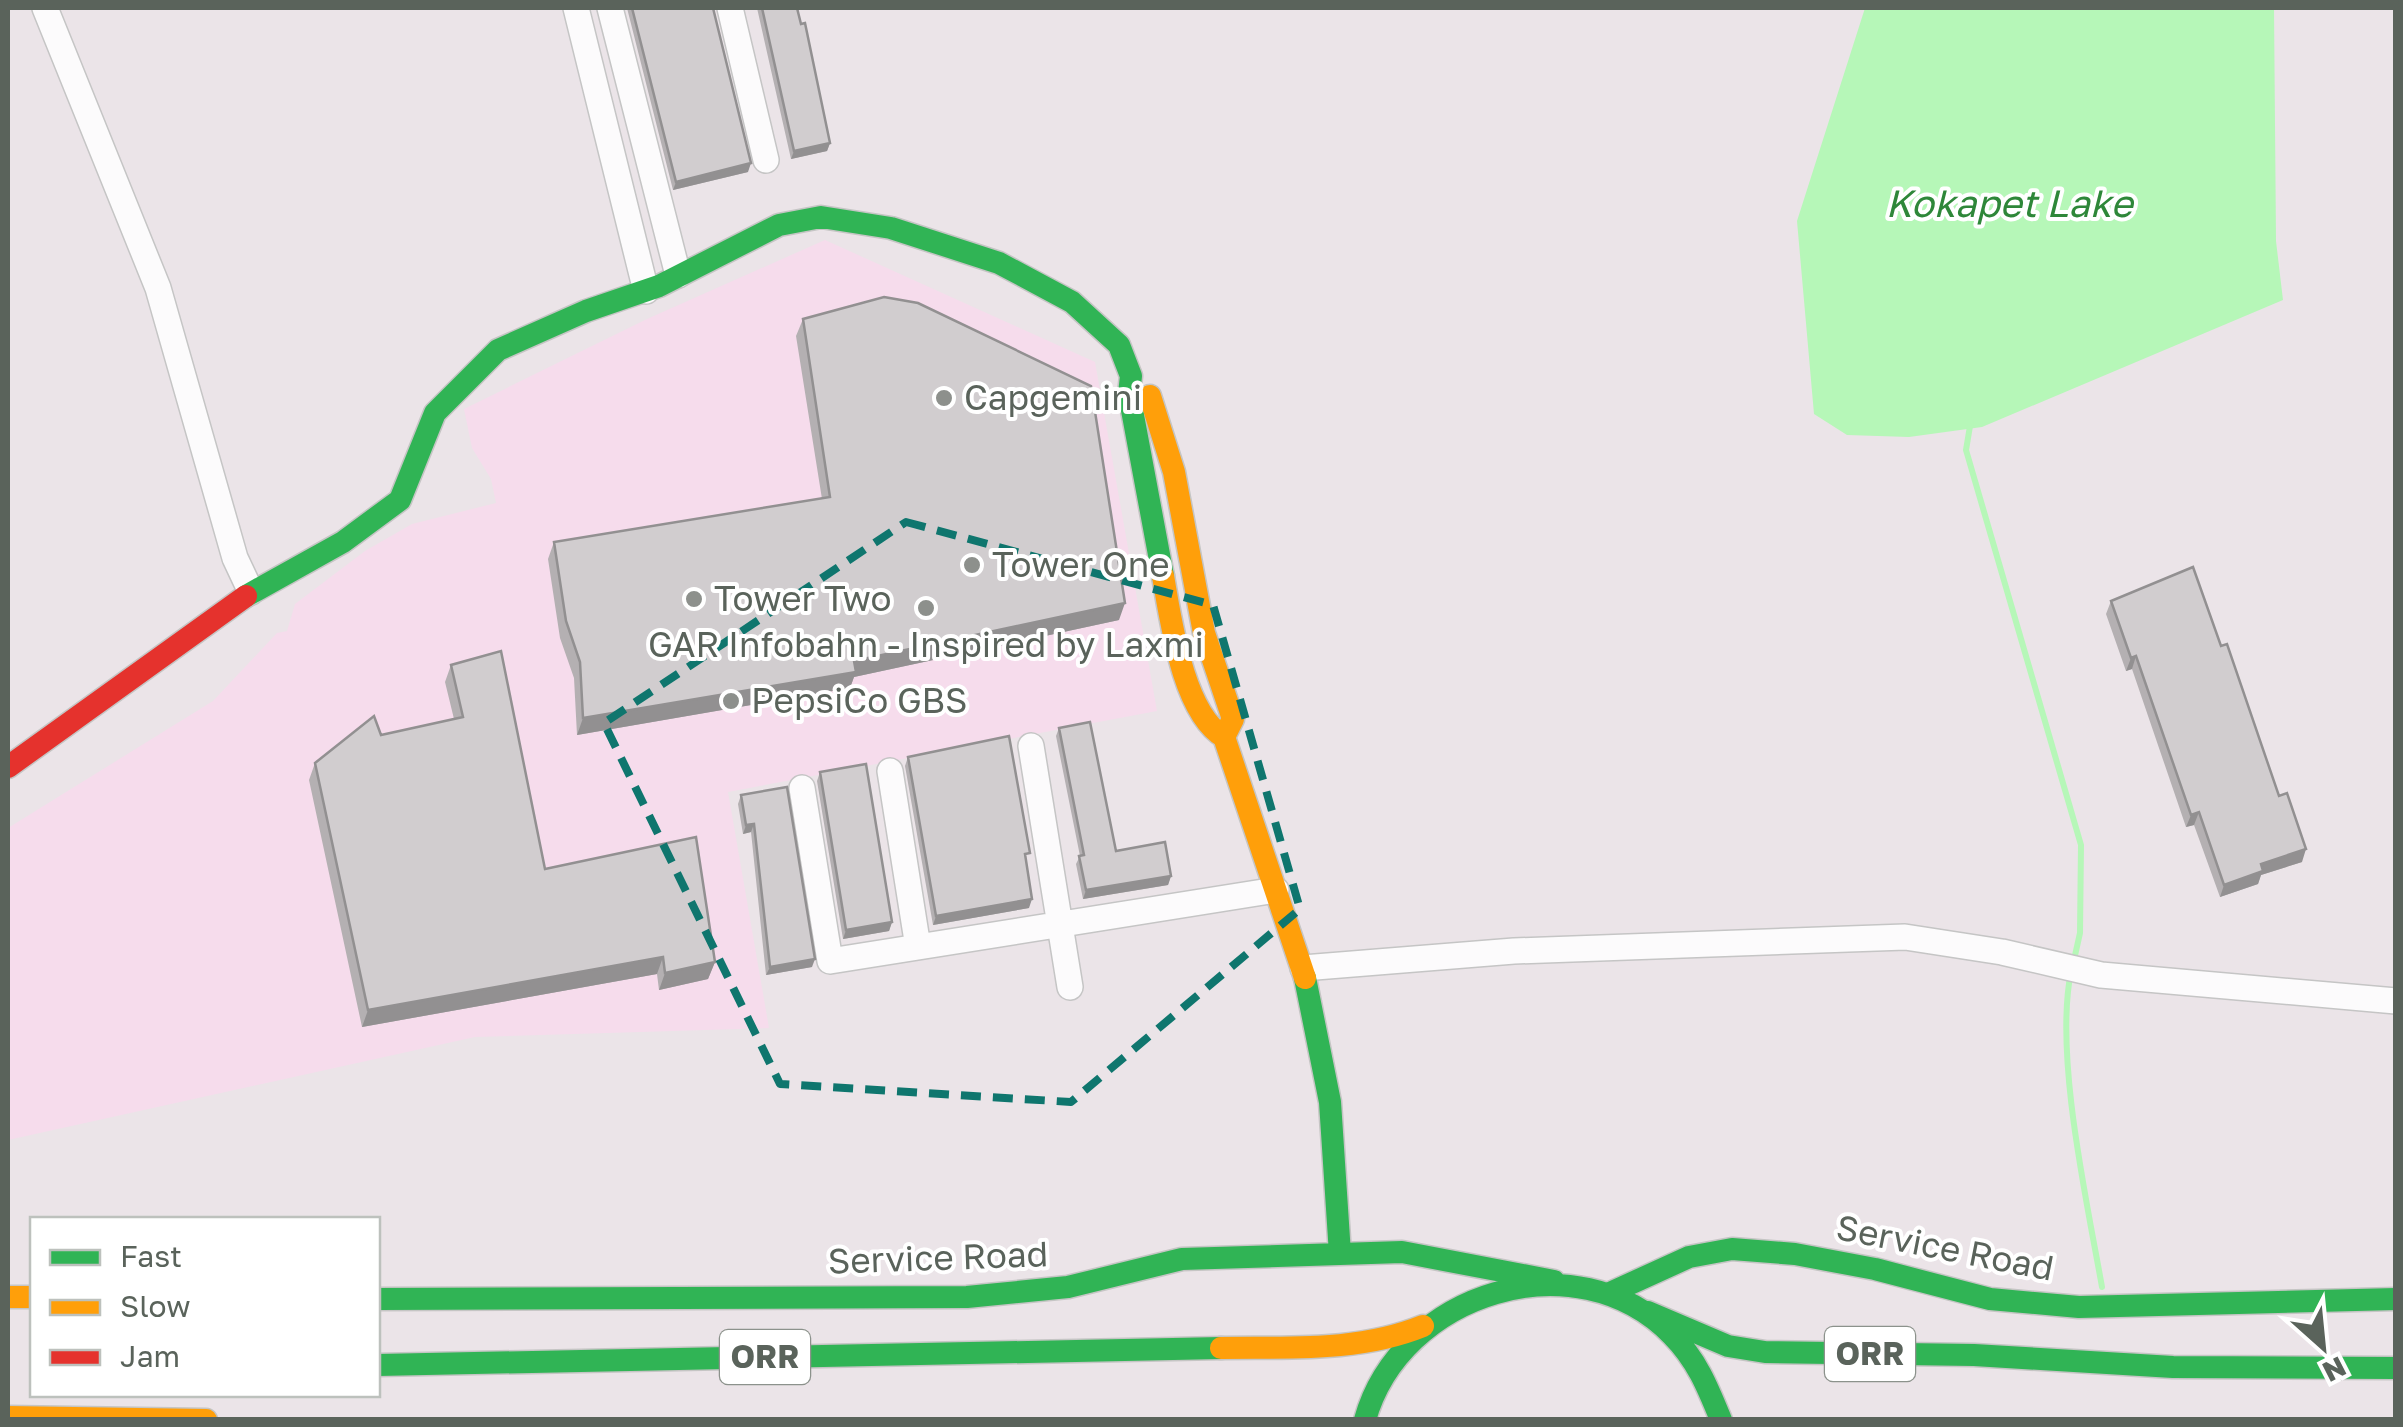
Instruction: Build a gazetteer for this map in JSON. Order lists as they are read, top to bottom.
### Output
{
  "streets": {
    "main road": ["Service Road", "ORR"]
  },
  "crossings": [
    ["Service Road", "ORR"]
  ],
  "water": ["Kokapet Lake"],
  "places": [
    "Capgemini",
    "Tower One",
    "Tower Two",
    "GAR Infobahn - Inspired by Laxmi",
    "PepsiCo GBS"
  ],
  "legend": ["Fast", "Slow", "Jam"],
  "north": "bottom right"
}
